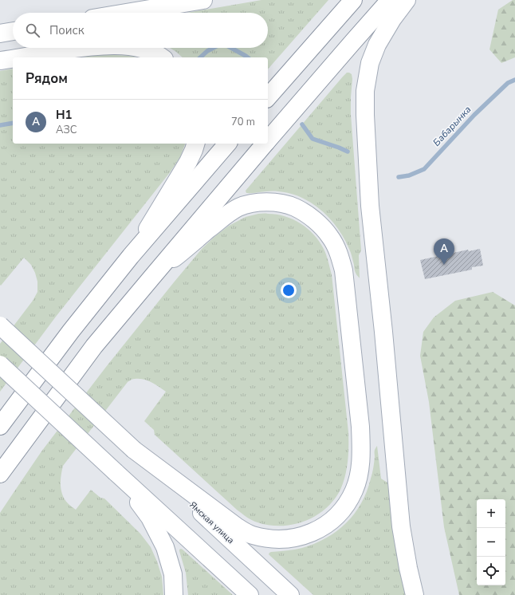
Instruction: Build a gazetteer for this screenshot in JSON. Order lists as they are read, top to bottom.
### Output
{
  "streets": {
    "main road": ["Ямская улица"]
  },
  "water": ["Бабарынка"],
  "page": {
    "search": "Поиск",
    "heading": "Рядом",
    "list": [
      {
        "mark": "A",
        "name": "Н1",
        "note": "АЗС",
        "value": "70 m"
      }
    ],
    "pins": "A",
    "map_buttons": ["+", "−"]
  }
}
